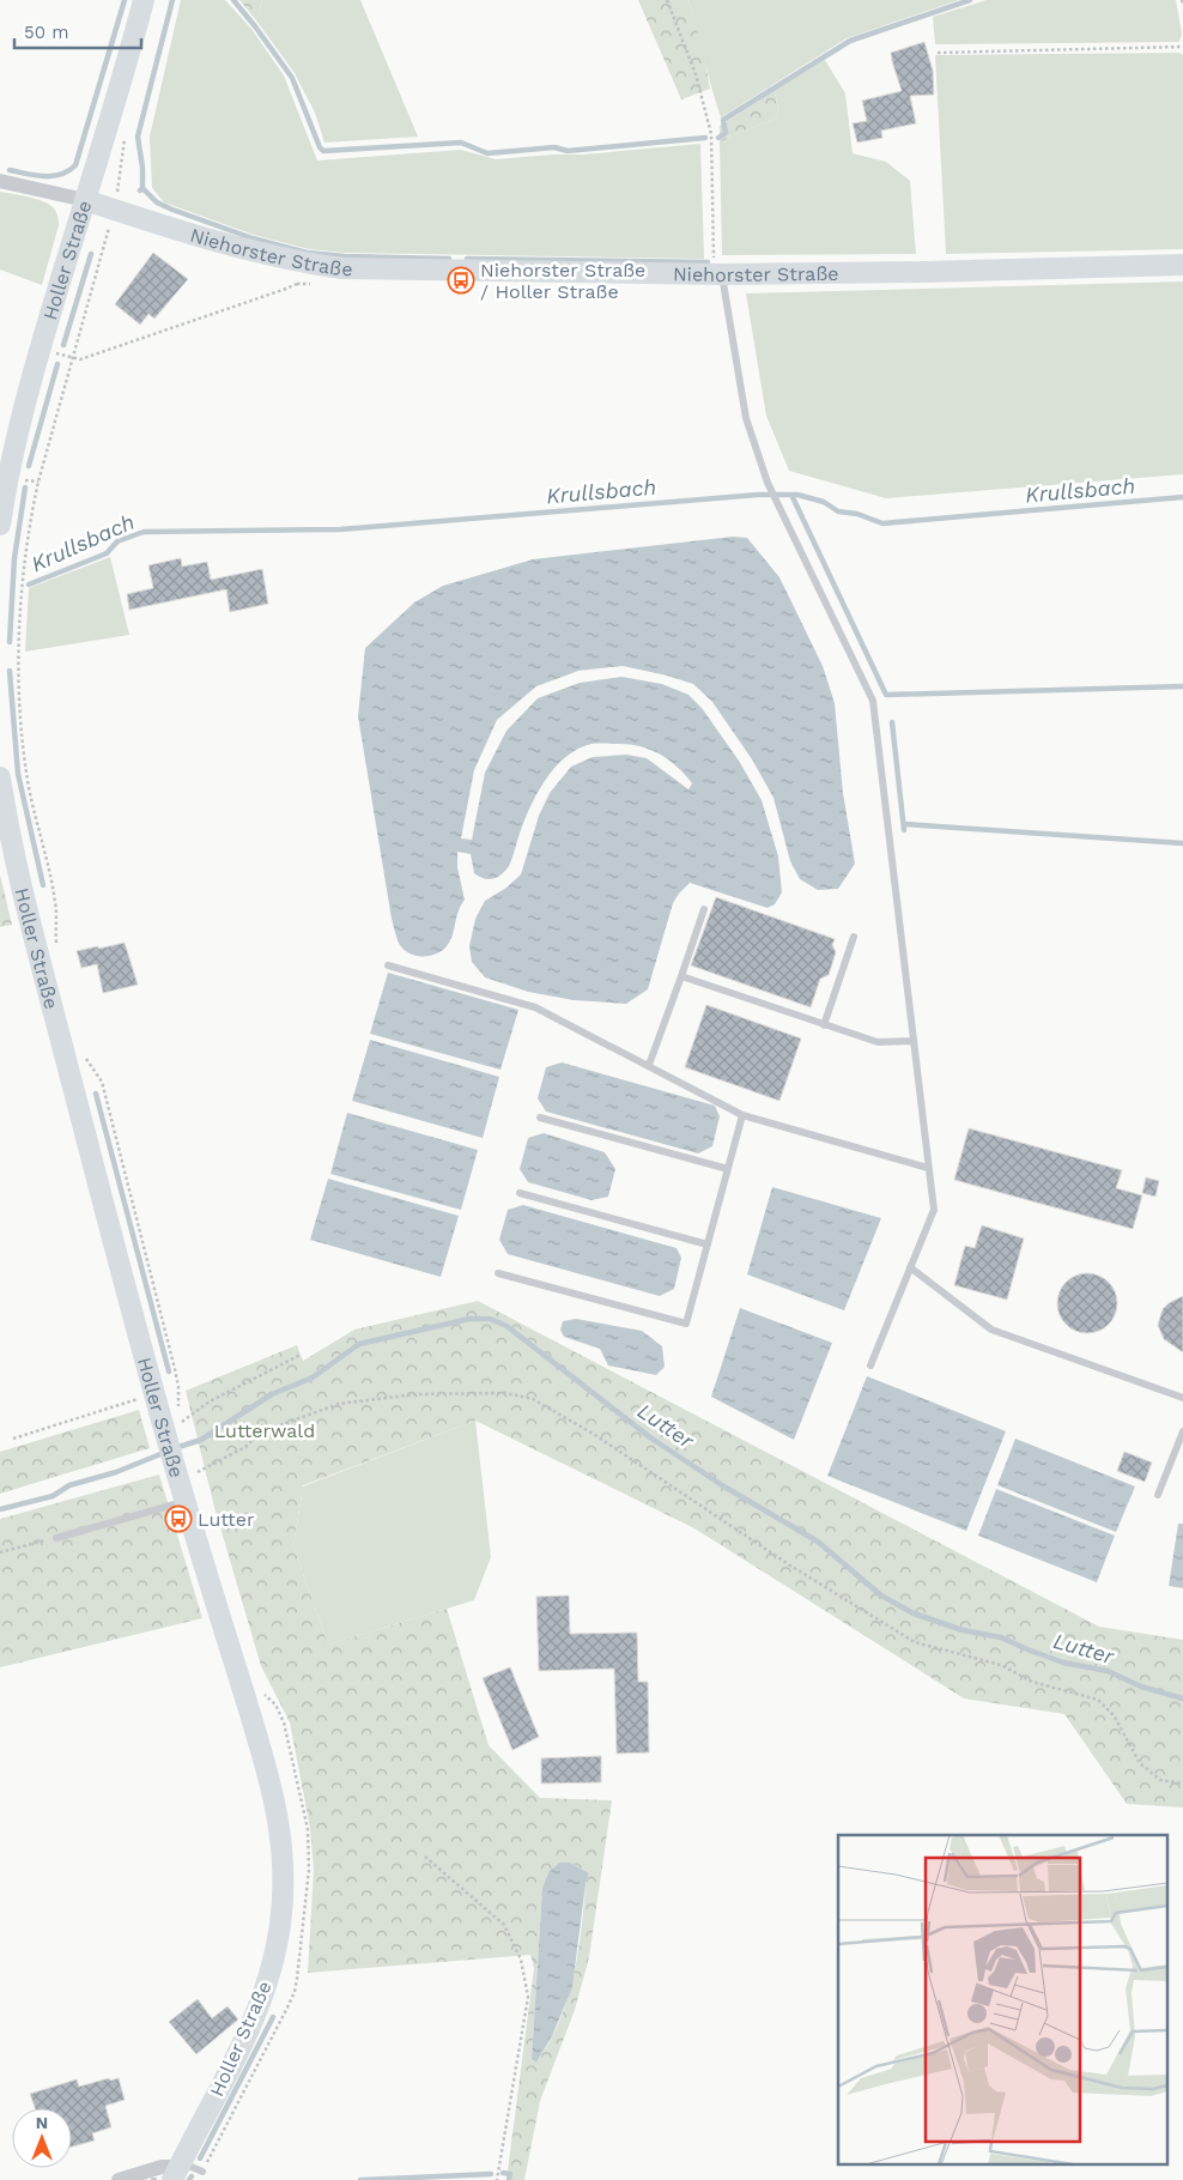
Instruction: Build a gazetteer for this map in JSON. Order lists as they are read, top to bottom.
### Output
{
  "streets": {
    "street": ["Niehorster Straße", "Holler Straße"]
  },
  "crossings": [
    ["Niehorster Straße", "Holler Straße"]
  ],
  "water": ["Krullsbach", "Lutter"],
  "parks": ["Lutterwald"],
  "places": {
    "bus stop": ["Niehorster Straße / Holler Straße", "Lutter"]
  },
  "scale_bar": "50 m",
  "north": "top"
}
